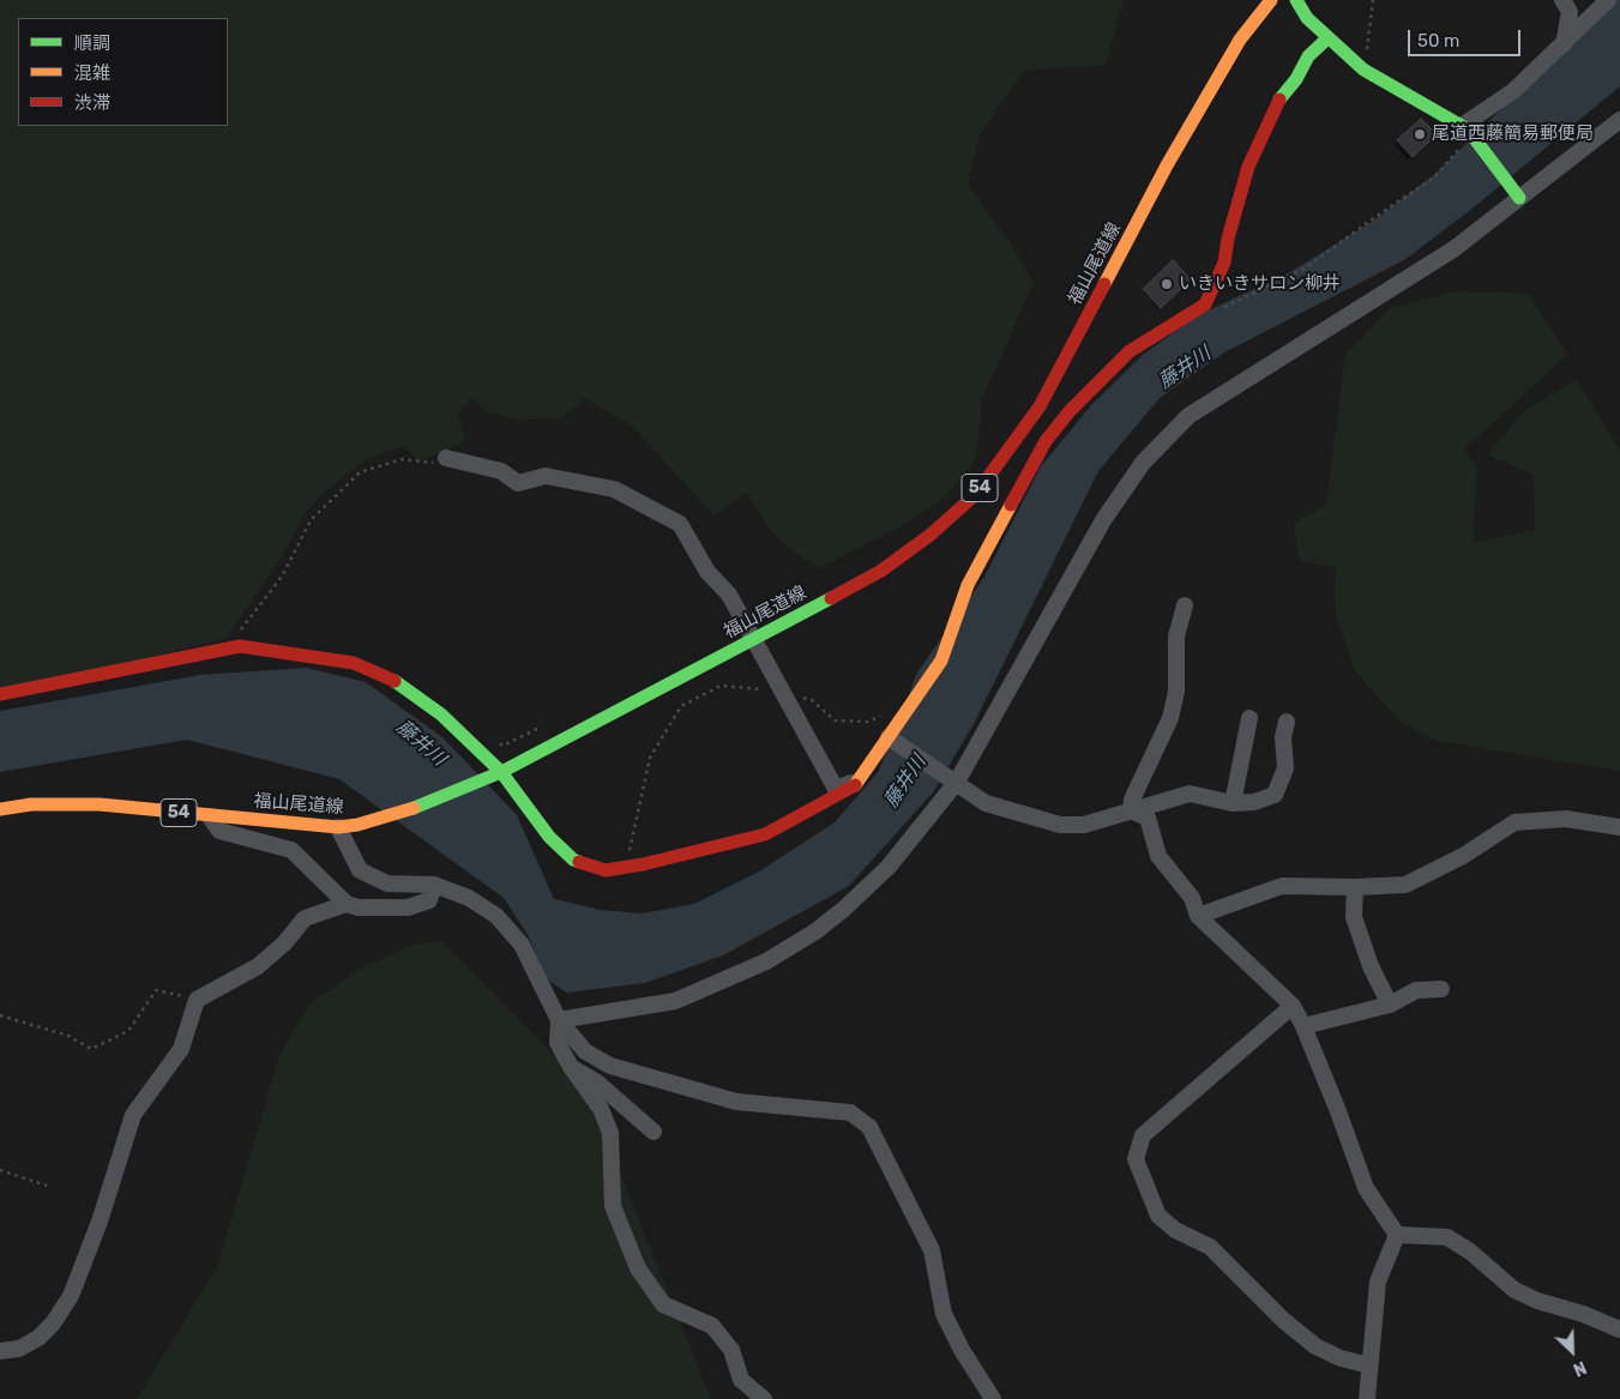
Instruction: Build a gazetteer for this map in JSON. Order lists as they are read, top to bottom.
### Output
{
  "streets": {
    "street": ["福山尾道線", "54"]
  },
  "water": ["藤井川"],
  "places": ["尾道西藤簡易郵便局", "いきいきサロン柳井"],
  "legend": ["順調", "混雑", "渋滞"],
  "scale_bar": "50 m",
  "north": "bottom right"
}
